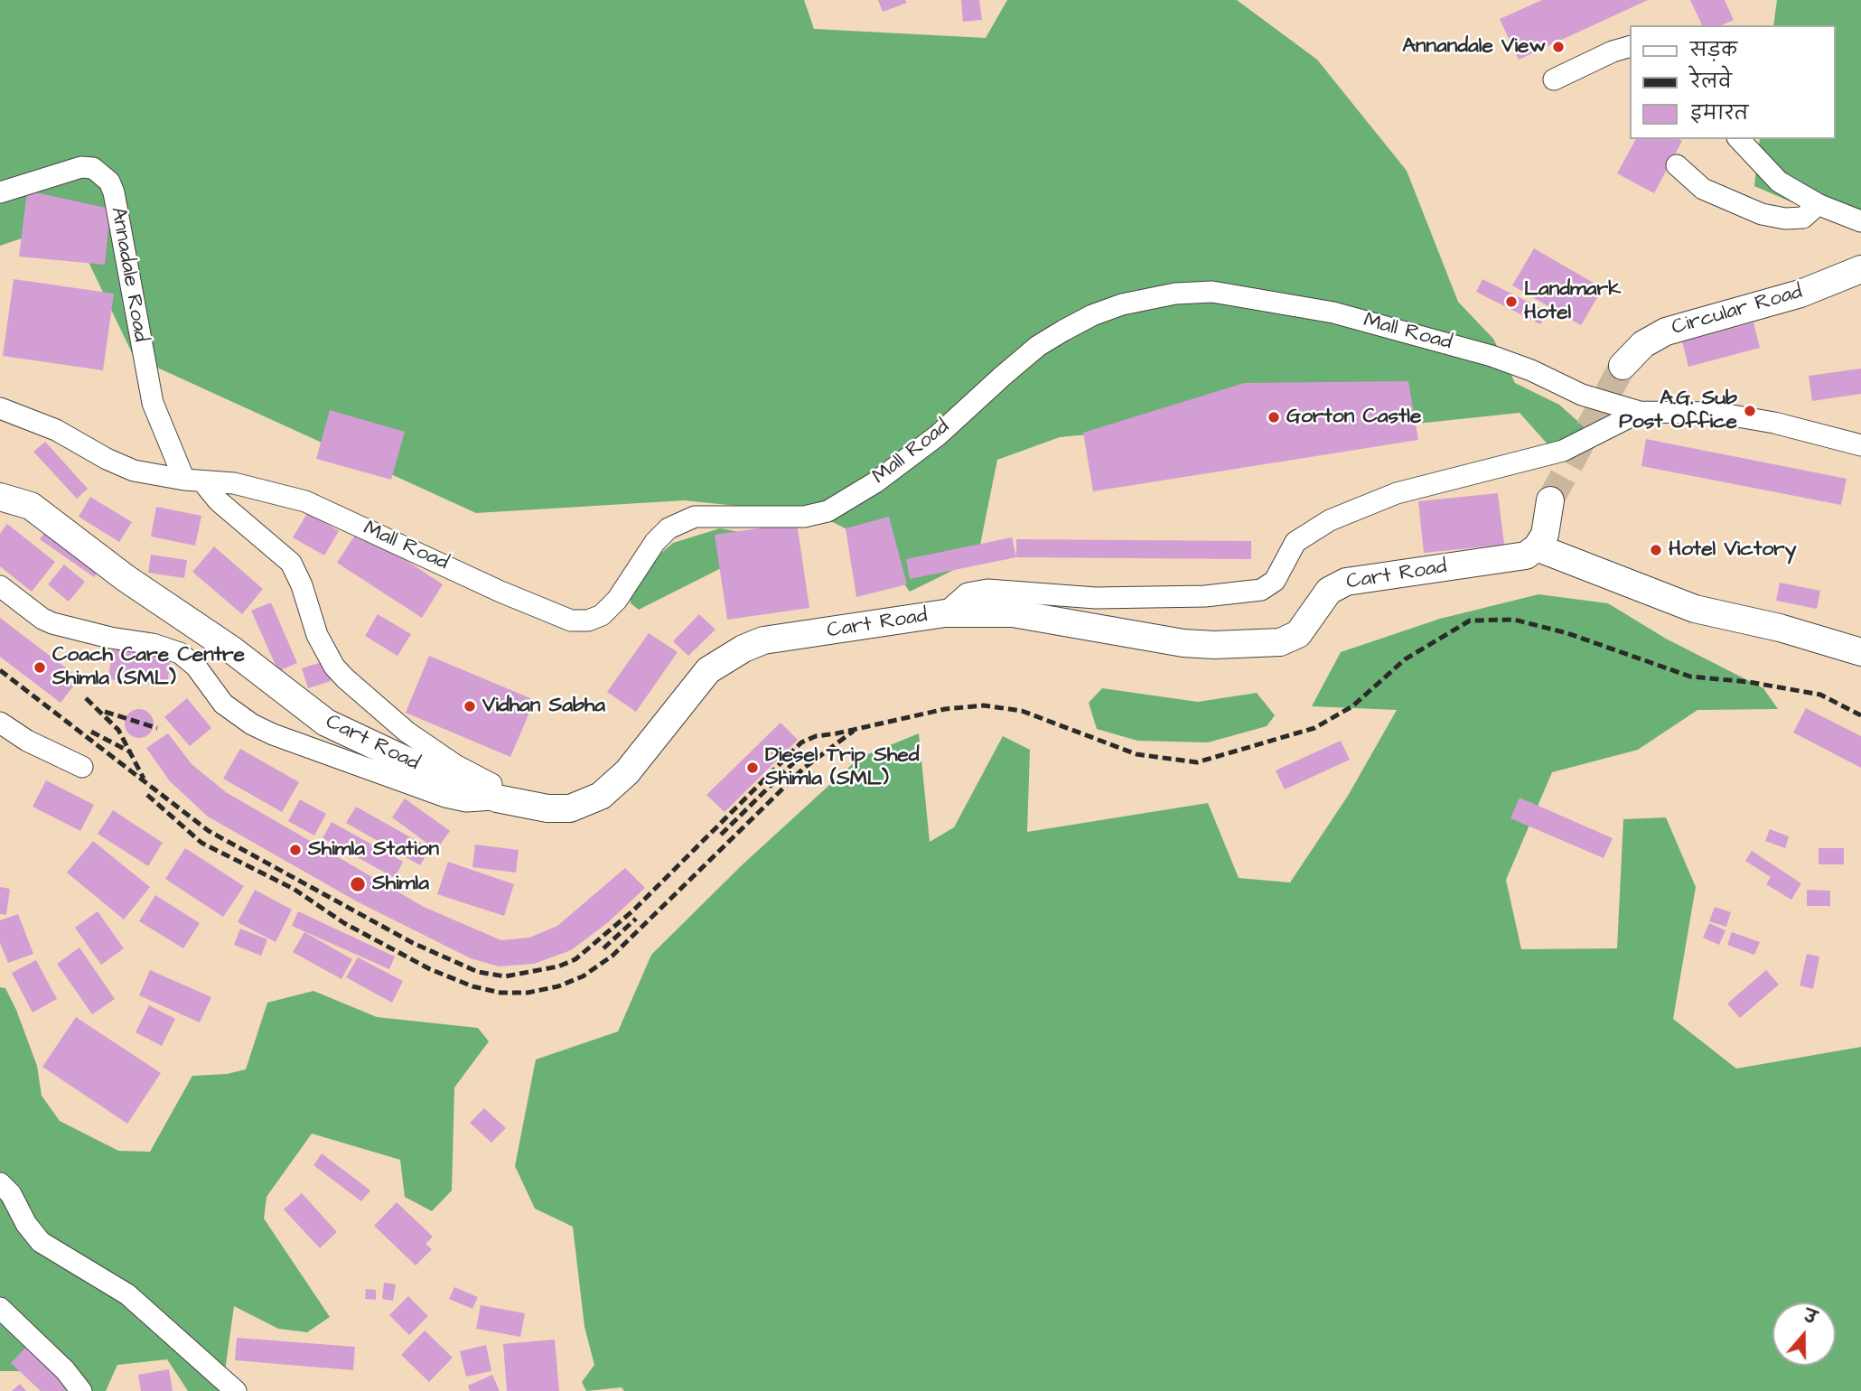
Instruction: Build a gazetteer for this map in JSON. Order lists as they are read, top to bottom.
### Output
{
  "streets": {
    "main road": ["Circular Road", "Cart Road"],
    "street": ["Annadale Road", "Mall Road"]
  },
  "crossings": [
    ["Annadale Road", "Mall Road"]
  ],
  "places": [
    "Annandale View",
    "Landmark Hotel",
    "A.G. Sub Post Office",
    "Gorton Castle",
    "Hotel Victory",
    "Coach Care Centre Shimla (SML)",
    "Vidhan Sabha",
    "Diesel Trip Shed Shimla (SML)",
    "Shimla Station",
    "Shimla"
  ],
  "legend": ["सड़क", "रेलवे", "इमारत"],
  "north": "top"
}
